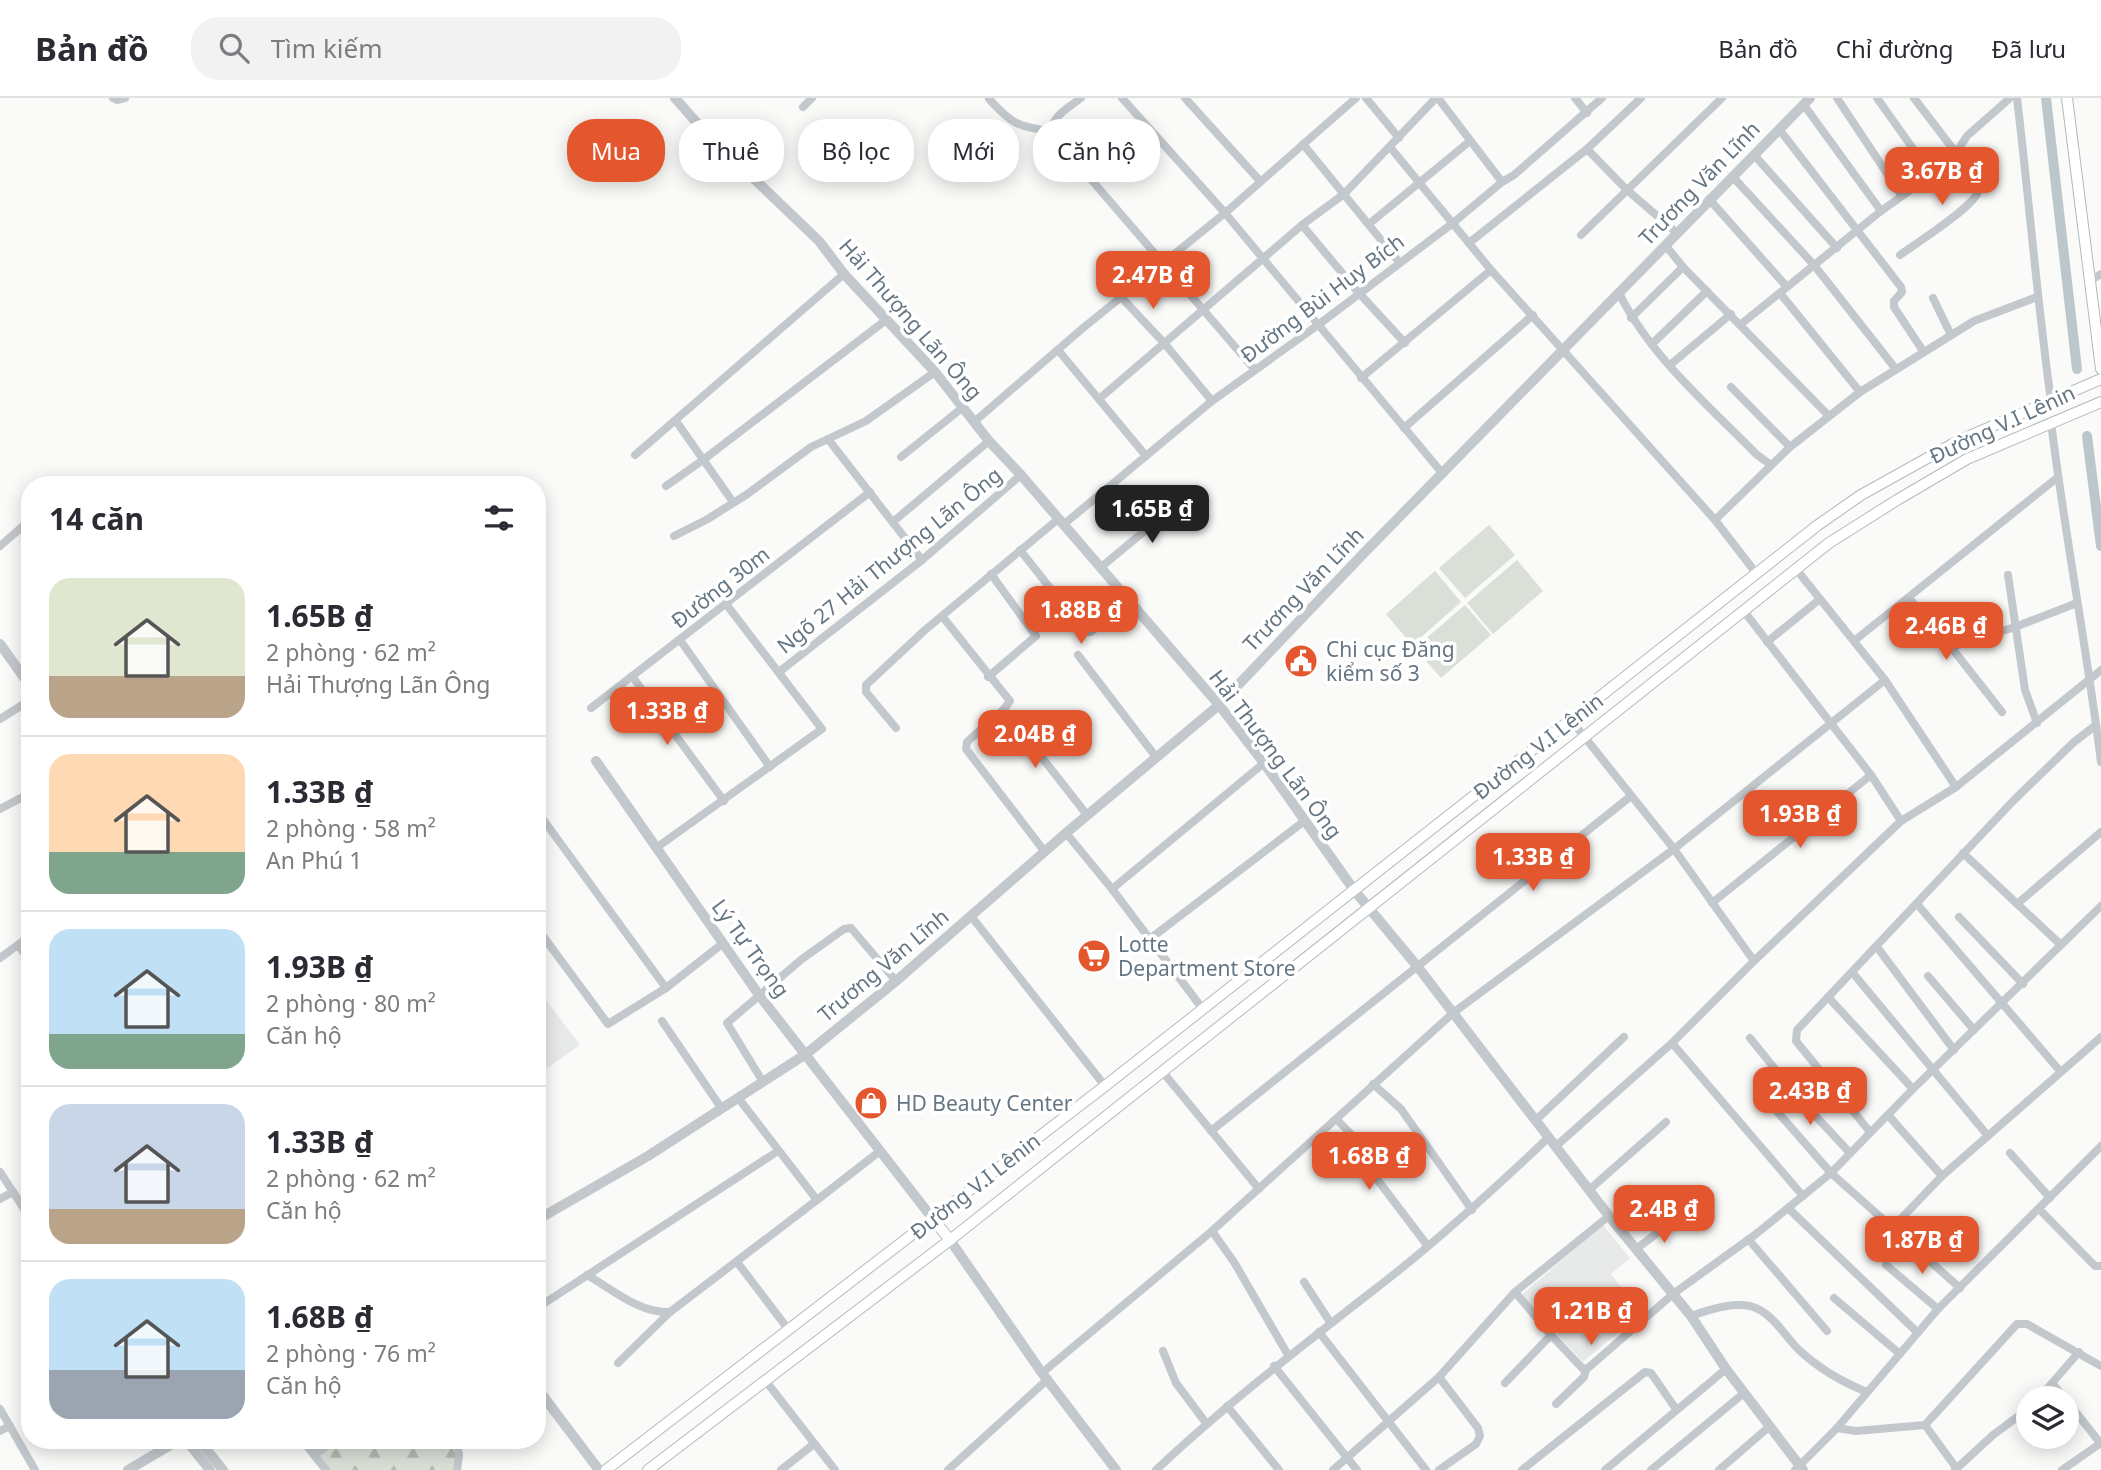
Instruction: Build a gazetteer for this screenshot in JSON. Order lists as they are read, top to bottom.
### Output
{
  "streets": {
    "main road": ["Đường V.I Lênin"],
    "street": [
      "Trương Văn Lĩnh",
      "Đường Bùi Huy Bích",
      "Hải Thượng Lãn Ông",
      "Ngõ 27 Hải Thượng Lãn Ông",
      "Đường 30m",
      "Lý Tự Trọng"
    ]
  },
  "crossings": [
    ["Trương Văn Lĩnh", "Hải Thượng Lãn Ông"],
    ["Trương Văn Lĩnh", "Lý Tự Trọng"],
    ["Đường Bùi Huy Bích", "Hải Thượng Lãn Ông"],
    ["Hải Thượng Lãn Ông", "Đường V.I Lênin"],
    ["Hải Thượng Lãn Ông", "Ngõ 27 Hải Thượng Lãn Ông"],
    ["Đường V.I Lênin", "Lý Tự Trọng"]
  ],
  "places": {
    "public building": ["Chi cục Đăng kiểm số 3"],
    "supermarket": ["Lotte Department Store"],
    "shop": ["HD Beauty Center"]
  },
  "page": {
    "header": "Bản đồ",
    "search": "Tìm kiếm",
    "nav": ["Bản đồ", "Chỉ đường", "Đã lưu"],
    "chip": [
      "Mua",
      "Thuê",
      "Bộ lọc",
      "Mới",
      "Căn hộ"
    ],
    "price": [
      "3.67B ₫",
      "2.47B ₫",
      "1.65B ₫",
      "1.88B ₫",
      "2.46B ₫",
      "1.33B ₫",
      "2.04B ₫",
      "1.93B ₫",
      "1.33B ₫",
      "2.43B ₫",
      "1.68B ₫",
      "2.4B ₫",
      "1.87B ₫",
      "1.21B ₫"
    ],
    "heading": "14 căn",
    "list": [
      {
        "name": "1.65B ₫",
        "note": "2 phòng · 62 m² · Hải Thượng Lãn Ông"
      },
      {
        "name": "1.33B ₫",
        "note": "2 phòng · 58 m² · An Phú 1"
      },
      {
        "name": "1.93B ₫",
        "note": "2 phòng · 80 m² · Căn hộ"
      },
      {
        "name": "1.33B ₫",
        "note": "2 phòng · 62 m² · Căn hộ"
      },
      {
        "name": "1.68B ₫",
        "note": "2 phòng · 76 m² · Căn hộ"
      }
    ]
  }
}
